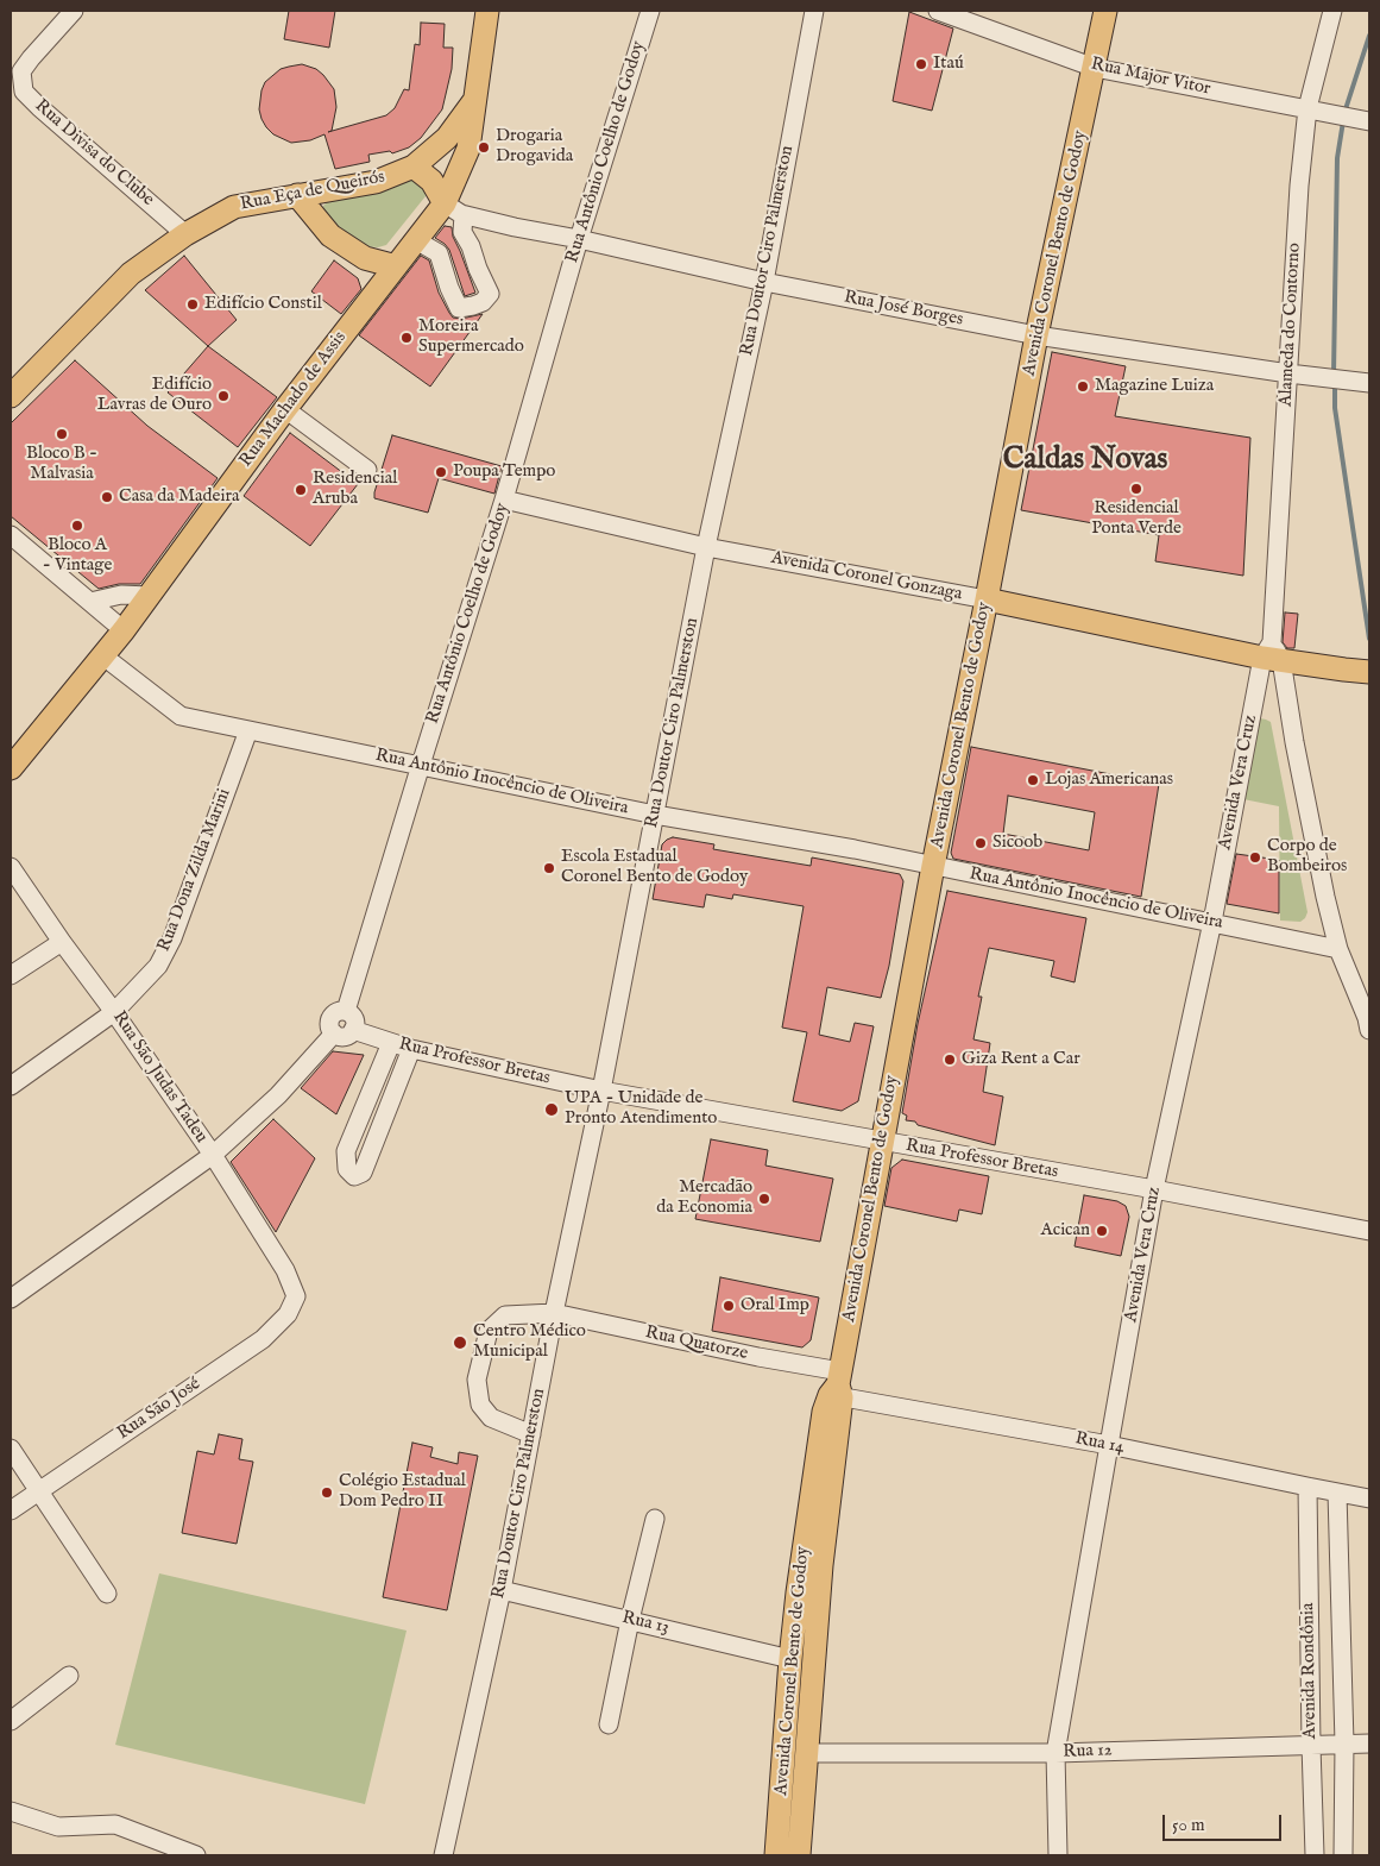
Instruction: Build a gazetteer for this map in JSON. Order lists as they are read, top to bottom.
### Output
{
  "streets": {
    "main road": [
      "Rua Eça de Queirós",
      "Avenida Coronel Bento de Godoy",
      "Rua Machado de Assis",
      "Avenida Coronel Gonzaga"
    ],
    "street": [
      "Rua Major Vitor",
      "Rua Antônio Coelho de Godoy",
      "Rua Divisa do Clube",
      "Rua Doutor Ciro Palmerston",
      "Rua José Borges",
      "Alameda do Contorno",
      "Rua Antônio Inocêncio de Oliveira",
      "Avenida Vera Cruz",
      "Rua Dona Zilda Marini",
      "Rua Professor Bretas",
      "Rua São Judas Tadeu",
      "Rua Quatorze",
      "Rua São José",
      "Rua 14",
      "Rua 13",
      "Avenida Rondônia",
      "Rua 12"
    ]
  },
  "crossings": [
    ["Rua Major Vitor", "Avenida Coronel Bento de Godoy"],
    ["Rua Major Vitor", "Alameda do Contorno"],
    ["Rua Antônio Coelho de Godoy", "Rua José Borges"],
    ["Rua Antônio Coelho de Godoy", "Avenida Coronel Gonzaga"],
    ["Rua Antônio Coelho de Godoy", "Rua Antônio Inocêncio de Oliveira"],
    ["Rua Antônio Coelho de Godoy", "Rua Professor Bretas"],
    ["Rua Antônio Coelho de Godoy", "Rua São Judas Tadeu"],
    ["Rua Divisa do Clube", "Rua Eça de Queirós"],
    ["Rua Eça de Queirós", "Rua Machado de Assis"],
    ["Rua Doutor Ciro Palmerston", "Rua José Borges"],
    ["Rua Doutor Ciro Palmerston", "Avenida Coronel Gonzaga"],
    ["Rua Doutor Ciro Palmerston", "Rua Antônio Inocêncio de Oliveira"],
    ["Rua Doutor Ciro Palmerston", "Rua Professor Bretas"],
    ["Rua Doutor Ciro Palmerston", "Rua Quatorze"],
    ["Rua Doutor Ciro Palmerston", "Rua 13"],
    ["Avenida Coronel Bento de Godoy", "Rua José Borges"],
    ["Avenida Coronel Bento de Godoy", "Avenida Coronel Gonzaga"],
    ["Avenida Coronel Bento de Godoy", "Rua Antônio Inocêncio de Oliveira"],
    ["Avenida Coronel Bento de Godoy", "Rua Professor Bretas"],
    ["Avenida Coronel Bento de Godoy", "Rua Quatorze"],
    ["Avenida Coronel Bento de Godoy", "Rua 14"],
    ["Avenida Coronel Bento de Godoy", "Rua 13"],
    ["Avenida Coronel Bento de Godoy", "Rua 12"],
    ["Rua José Borges", "Alameda do Contorno"],
    ["Rua José Borges", "Rua Machado de Assis"],
    ["Alameda do Contorno", "Avenida Coronel Gonzaga"],
    ["Alameda do Contorno", "Rua Antônio Inocêncio de Oliveira"],
    ["Alameda do Contorno", "Avenida Vera Cruz"],
    ["Rua Machado de Assis", "Rua Antônio Inocêncio de Oliveira"],
    ["Avenida Coronel Gonzaga", "Avenida Vera Cruz"],
    ["Rua Antônio Inocêncio de Oliveira", "Avenida Vera Cruz"],
    ["Rua Antônio Inocêncio de Oliveira", "Rua Dona Zilda Marini"],
    ["Avenida Vera Cruz", "Rua Professor Bretas"],
    ["Avenida Vera Cruz", "Rua 14"],
    ["Avenida Vera Cruz", "Rua 12"],
    ["Rua Dona Zilda Marini", "Rua São Judas Tadeu"],
    ["Rua São Judas Tadeu", "Rua São José"],
    ["Rua Quatorze", "Rua 14"],
    ["Rua 14", "Avenida Rondônia"],
    ["Avenida Rondônia", "Rua 12"]
  ],
  "districts": ["Caldas Novas"],
  "places": [
    "Itaú",
    "Drogaria Drogavida",
    "Edifício Constil",
    "Moreira Supermercado",
    "Magazine Luiza",
    "Edifício Lavras de Ouro",
    "Bloco B - Malvasia",
    "Poupa Tempo",
    "Residencial Ponta Verde",
    "Residencial Aruba",
    "Casa da Madeira",
    "Bloco A - Vintage",
    "Lojas Americanas",
    "Sicoob",
    "Corpo de Bombeiros",
    "Escola Estadual Coronel Bento de Godoy",
    "Giza Rent a Car",
    "UPA - Unidade de Pronto Atendimento",
    "Mercadão da Economia",
    "Acican",
    "Oral Imp",
    "Centro Médico Municipal",
    "Colégio Estadual Dom Pedro II"
  ],
  "scale_bar": "50 m"
}
